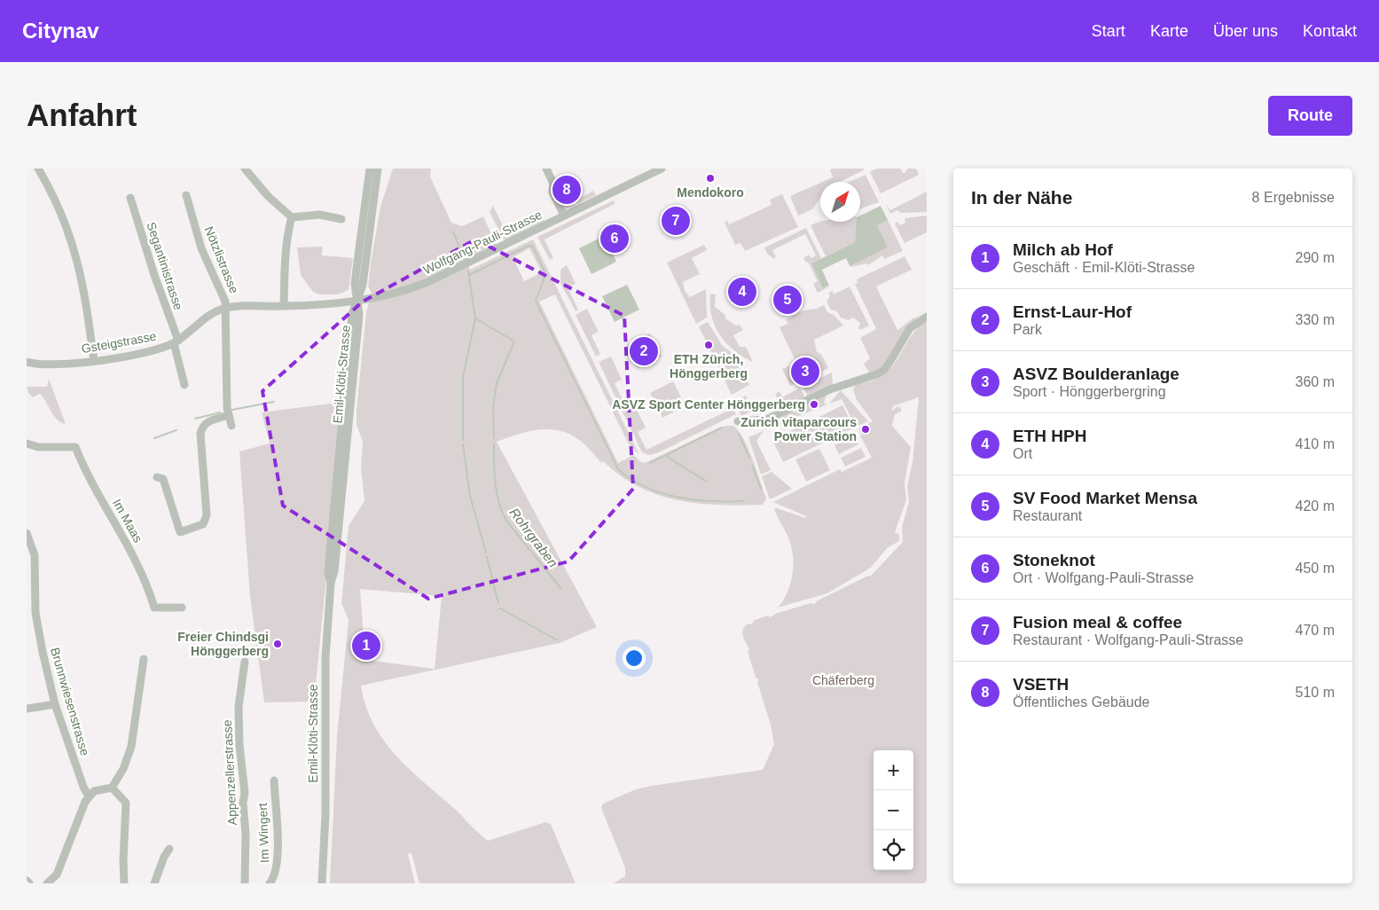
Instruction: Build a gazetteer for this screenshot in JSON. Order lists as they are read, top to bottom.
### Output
{
  "streets": {
    "street": [
      "Wolfgang-Pauli-Strasse",
      "Nötzlistrasse",
      "Segantinistrasse",
      "Gsteigstrasse",
      "Emil-Klöti-Strasse",
      "Im Maas",
      "Brunnwiesenstrasse",
      "Appenzellerstrasse",
      "Im Wingert"
    ]
  },
  "crossings": [
    ["Wolfgang-Pauli-Strasse", "Gsteigstrasse"],
    ["Wolfgang-Pauli-Strasse", "Emil-Klöti-Strasse"],
    ["Nötzlistrasse", "Gsteigstrasse"],
    ["Segantinistrasse", "Gsteigstrasse"],
    ["Gsteigstrasse", "Emil-Klöti-Strasse"]
  ],
  "water": ["Rohrgraben"],
  "parks": ["Chäferberg"],
  "places": [
    "Mendokoro",
    "ETH Zürich, Hönggerberg",
    "ASVZ Sport Center Hönggerberg",
    "Zurich vitaparcours Power Station",
    "Freier Chindsgi Hönggerberg"
  ],
  "north": "top right",
  "page": {
    "header": "Citynav",
    "nav": [
      "Start",
      "Karte",
      "Über uns",
      "Kontakt"
    ],
    "buttons": "Route",
    "title": "Anfahrt",
    "heading": ["In der Nähe", "8 Ergebnisse"],
    "pins": [
      "8",
      "7",
      "6",
      "4",
      "5",
      "2",
      "3",
      "1"
    ],
    "list": [
      {
        "mark": "1",
        "name": "Milch ab Hof",
        "note": "Geschäft · Emil-Klöti-Strasse",
        "value": "290 m"
      },
      {
        "mark": "2",
        "name": "Ernst-Laur-Hof",
        "note": "Park",
        "value": "330 m"
      },
      {
        "mark": "3",
        "name": "ASVZ Boulderanlage",
        "note": "Sport · Hönggerbergring",
        "value": "360 m"
      },
      {
        "mark": "4",
        "name": "ETH HPH",
        "note": "Ort",
        "value": "410 m"
      },
      {
        "mark": "5",
        "name": "SV Food Market Mensa",
        "note": "Restaurant",
        "value": "420 m"
      },
      {
        "mark": "6",
        "name": "Stoneknot",
        "note": "Ort · Wolfgang-Pauli-Strasse",
        "value": "450 m"
      },
      {
        "mark": "7",
        "name": "Fusion meal & coffee",
        "note": "Restaurant · Wolfgang-Pauli-Strasse",
        "value": "470 m"
      },
      {
        "mark": "8",
        "name": "VSETH",
        "note": "Öffentliches Gebäude",
        "value": "510 m"
      }
    ],
    "map_buttons": ["+", "−"]
  }
}
